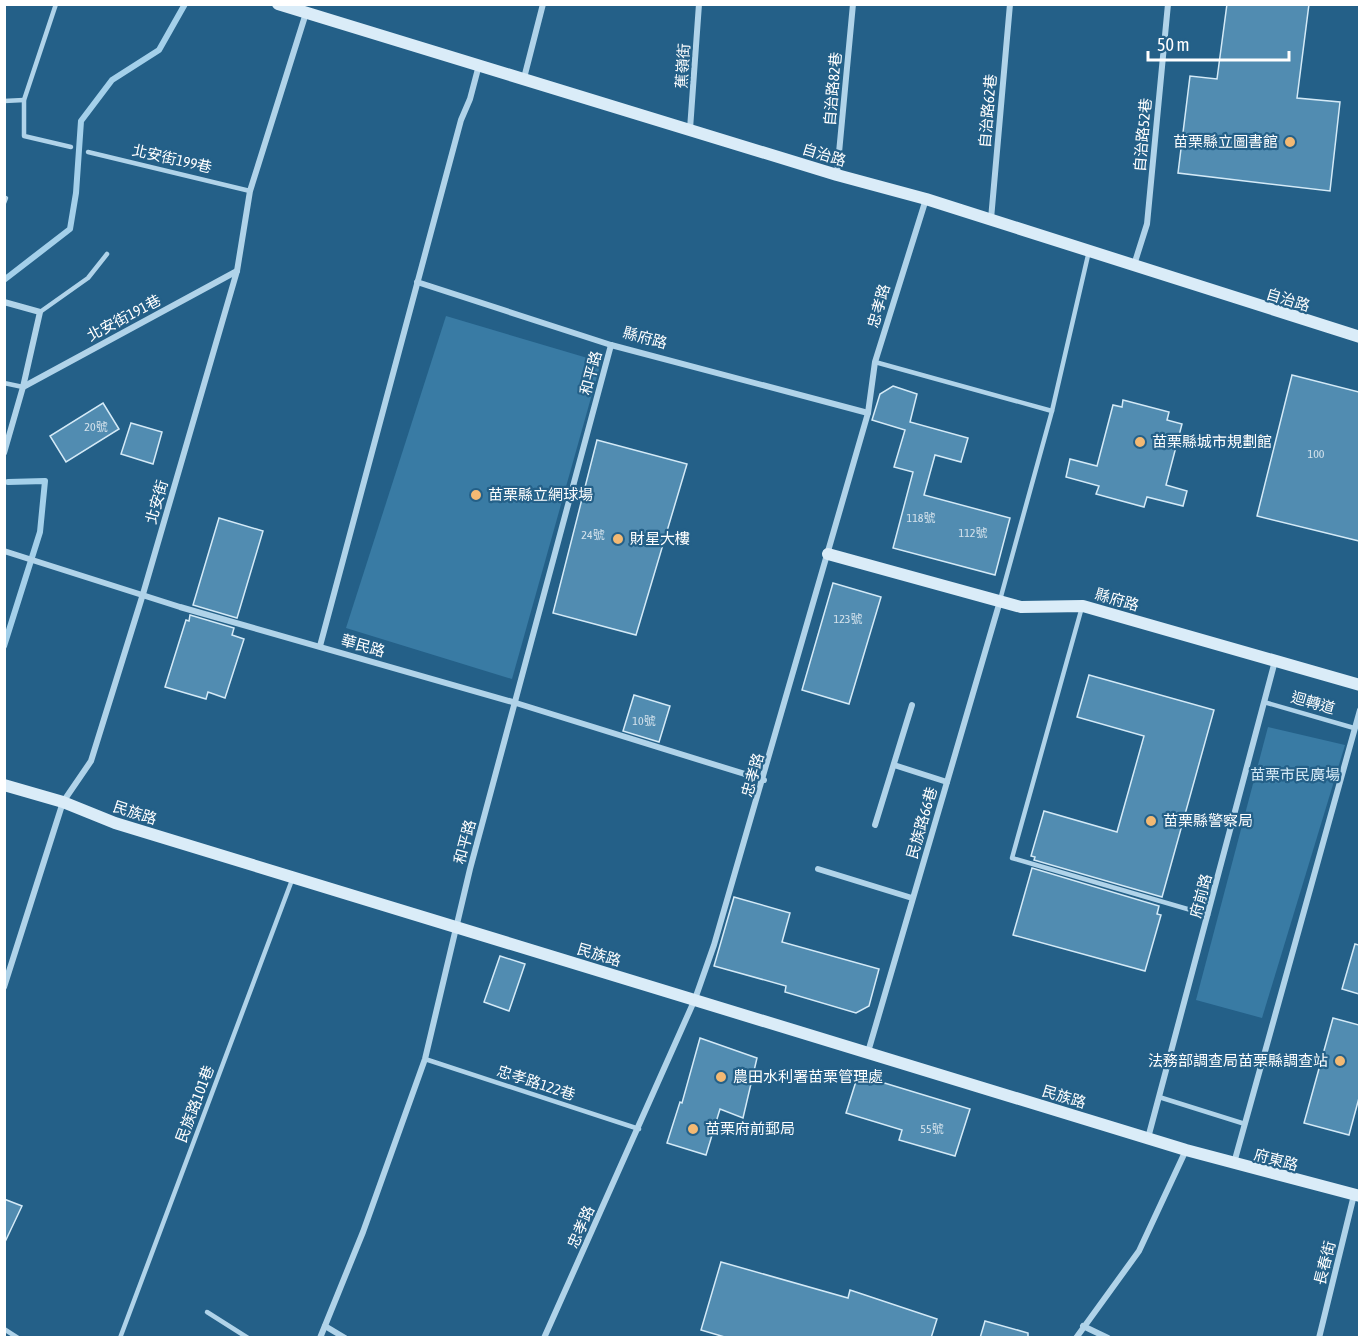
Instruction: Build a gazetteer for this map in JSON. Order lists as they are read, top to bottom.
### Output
{
  "streets": {
    "street": [
      "蕉嶺街",
      "自治路82巷",
      "自治路62巷",
      "自治路52巷",
      "自治路",
      "忠孝路",
      "北安街191巷",
      "縣府路",
      "和平路",
      "北安街",
      "華民路",
      "民族路",
      "民族路66巷",
      "府前路",
      "府東路",
      "長春街"
    ],
    "lane": [
      "北安街199巷",
      "迴轉道",
      "忠孝路122巷",
      "民族路101巷"
    ]
  },
  "crossings": [
    ["蕉嶺街", "自治路"],
    ["自治路82巷", "自治路"],
    ["自治路62巷", "自治路"],
    ["自治路52巷", "自治路"],
    ["自治路", "忠孝路"],
    ["自治路", "北安街"],
    ["北安街199巷", "北安街"],
    ["忠孝路", "縣府路"],
    ["忠孝路", "華民路"],
    ["忠孝路", "民族路"],
    ["忠孝路", "忠孝路122巷"],
    ["北安街191巷", "北安街"],
    ["縣府路", "和平路"],
    ["縣府路", "民族路66巷"],
    ["縣府路", "府前路"],
    ["和平路", "華民路"],
    ["和平路", "民族路"],
    ["和平路", "忠孝路122巷"],
    ["北安街", "華民路"],
    ["北安街", "民族路"],
    ["迴轉道", "府前路"],
    ["民族路", "民族路66巷"],
    ["民族路", "府前路"],
    ["民族路", "民族路101巷"],
    ["民族路", "府東路"],
    ["府東路", "長春街"]
  ],
  "parks": ["苗栗市民廣場"],
  "places": [
    "苗栗縣立圖書館",
    "苗栗縣城市規劃館",
    "苗栗縣立網球場",
    "財星大樓",
    "苗栗縣警察局",
    "法務部調查局苗栗縣調查站",
    "農田水利署苗栗管理處",
    "苗栗府前郵局"
  ],
  "house_numbers": [
    "20號",
    "100",
    "118號",
    "112號",
    "24號",
    "123號",
    "10號",
    "55號"
  ],
  "scale_bar": "50 m"
}
